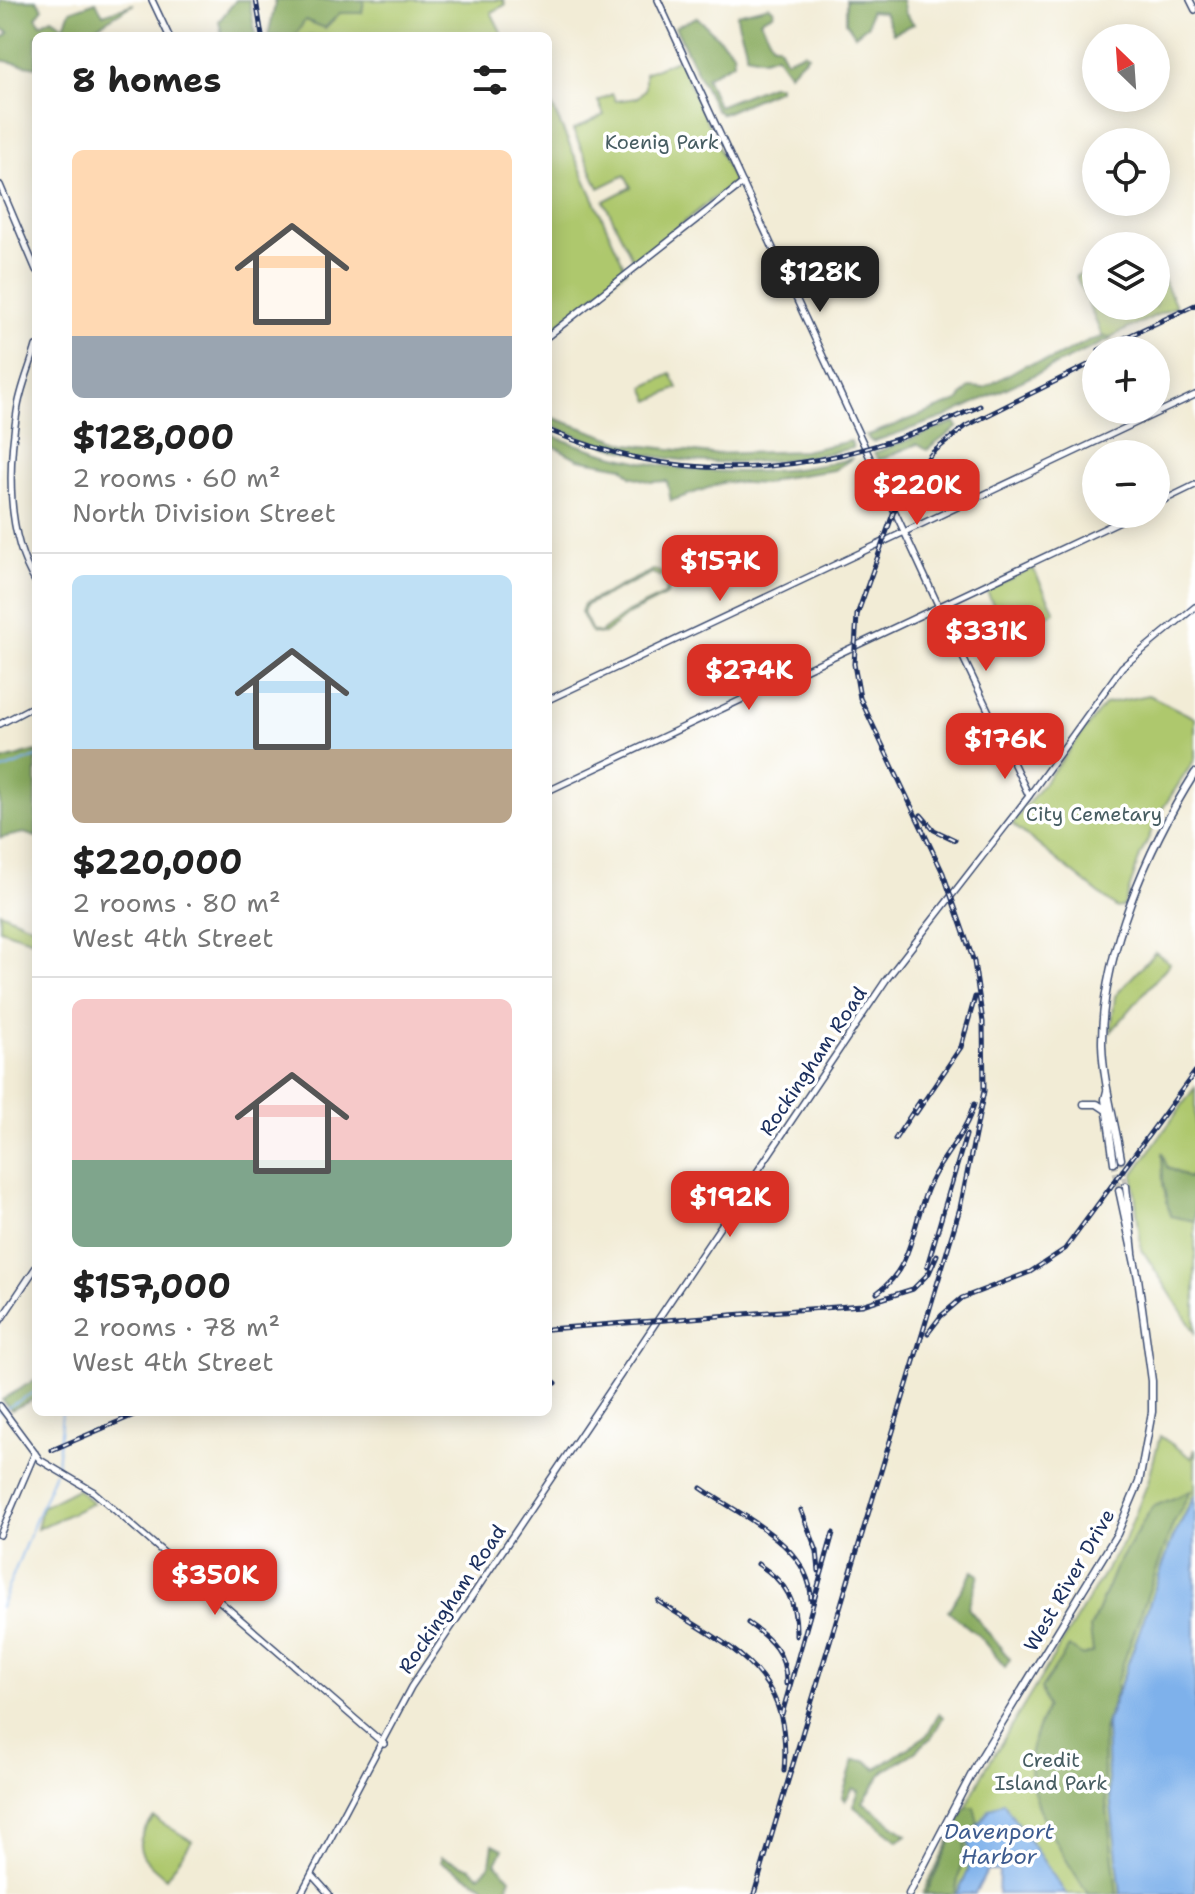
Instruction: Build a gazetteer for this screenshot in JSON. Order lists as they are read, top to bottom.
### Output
{
  "streets": {
    "main road": ["West River Drive"],
    "street": ["Rockingham Road"]
  },
  "water": ["Davenport Harbor"],
  "parks": ["Koenig Park", "City Cemetary", "Credit Island Park"],
  "north": "top left",
  "page": {
    "map_buttons": ["+", "−"],
    "heading": "8 homes",
    "list": [
      {
        "name": "$128,000",
        "note": "2 rooms · 60 m² · North Division Street"
      },
      {
        "name": "$220,000",
        "note": "2 rooms · 80 m² · West 4th Street"
      },
      {
        "name": "$157,000",
        "note": "2 rooms · 78 m² · West 4th Street"
      }
    ],
    "price": [
      "$128K",
      "$220K",
      "$157K",
      "$331K",
      "$274K",
      "$176K",
      "$192K",
      "$350K"
    ]
  }
}
